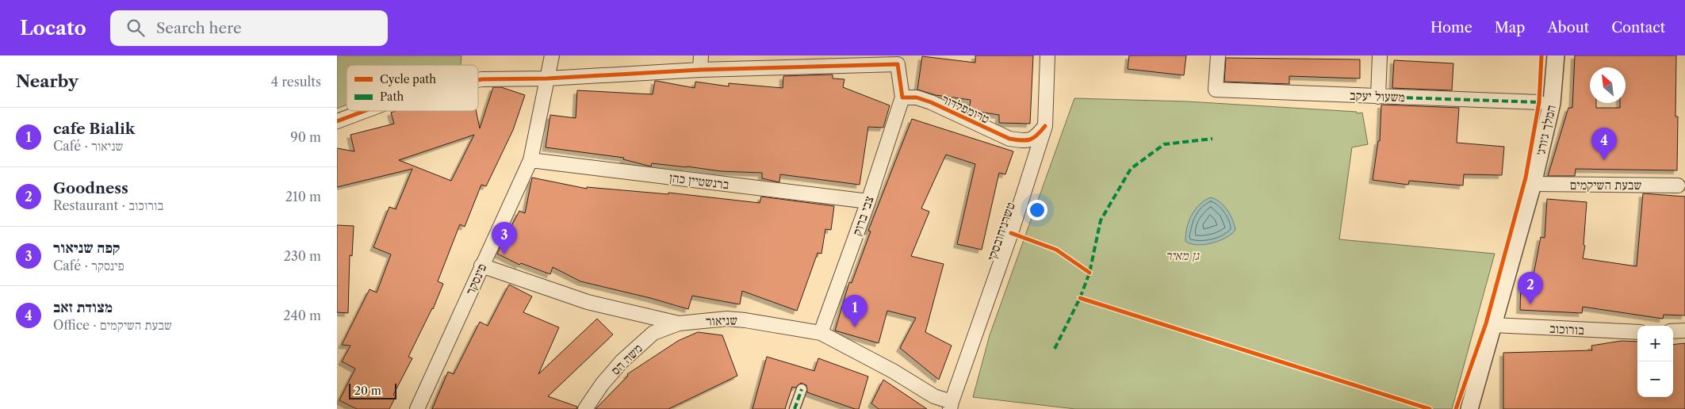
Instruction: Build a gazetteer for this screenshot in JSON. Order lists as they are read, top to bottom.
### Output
{
  "streets": {
    "street": [
      "משעול יעקב",
      "טרומפלדור",
      "המלך ג׳ורג׳",
      "ברנשטיין כהן",
      "שבעת השיקמים",
      "צבי ברוק",
      "טשרניחובסקי",
      "פינסקר",
      "שניאור",
      "בורוכוב",
      "משה הס"
    ]
  },
  "crossings": [
    ["טרומפלדור", "צבי ברוק"],
    ["טרומפלדור", "טשרניחובסקי"],
    ["המלך ג׳ורג׳", "שבעת השיקמים"],
    ["המלך ג׳ורג׳", "בורוכוב"],
    ["ברנשטיין כהן", "צבי ברוק"],
    ["ברנשטיין כהן", "פינסקר"],
    ["צבי ברוק", "שניאור"],
    ["טשרניחובסקי", "שניאור"],
    ["פינסקר", "שניאור"],
    ["שניאור", "משה הס"]
  ],
  "parks": ["גן מאיר"],
  "legend": ["Cycle path", "Path"],
  "scale_bar": "20 m",
  "north": "top left",
  "page": {
    "header": "Locato",
    "search": "Search here",
    "nav": [
      "Home",
      "Map",
      "About",
      "Contact"
    ],
    "heading": ["Nearby", "4 results"],
    "list": [
      {
        "mark": "1",
        "name": "cafe Bialik",
        "note": "Café · שניאור",
        "value": "90 m"
      },
      {
        "mark": "2",
        "name": "Goodness",
        "note": "Restaurant · בורוכוב",
        "value": "210 m"
      },
      {
        "mark": "3",
        "name": "קפה שניאור",
        "note": "Café · פינסקר",
        "value": "230 m"
      },
      {
        "mark": "4",
        "name": "מצודת זאב",
        "note": "Office · שבעת השיקמים",
        "value": "240 m"
      }
    ],
    "pins": [
      "4",
      "3",
      "2",
      "1"
    ],
    "map_buttons": ["+", "−"],
    "scale": "20 m"
  }
}
